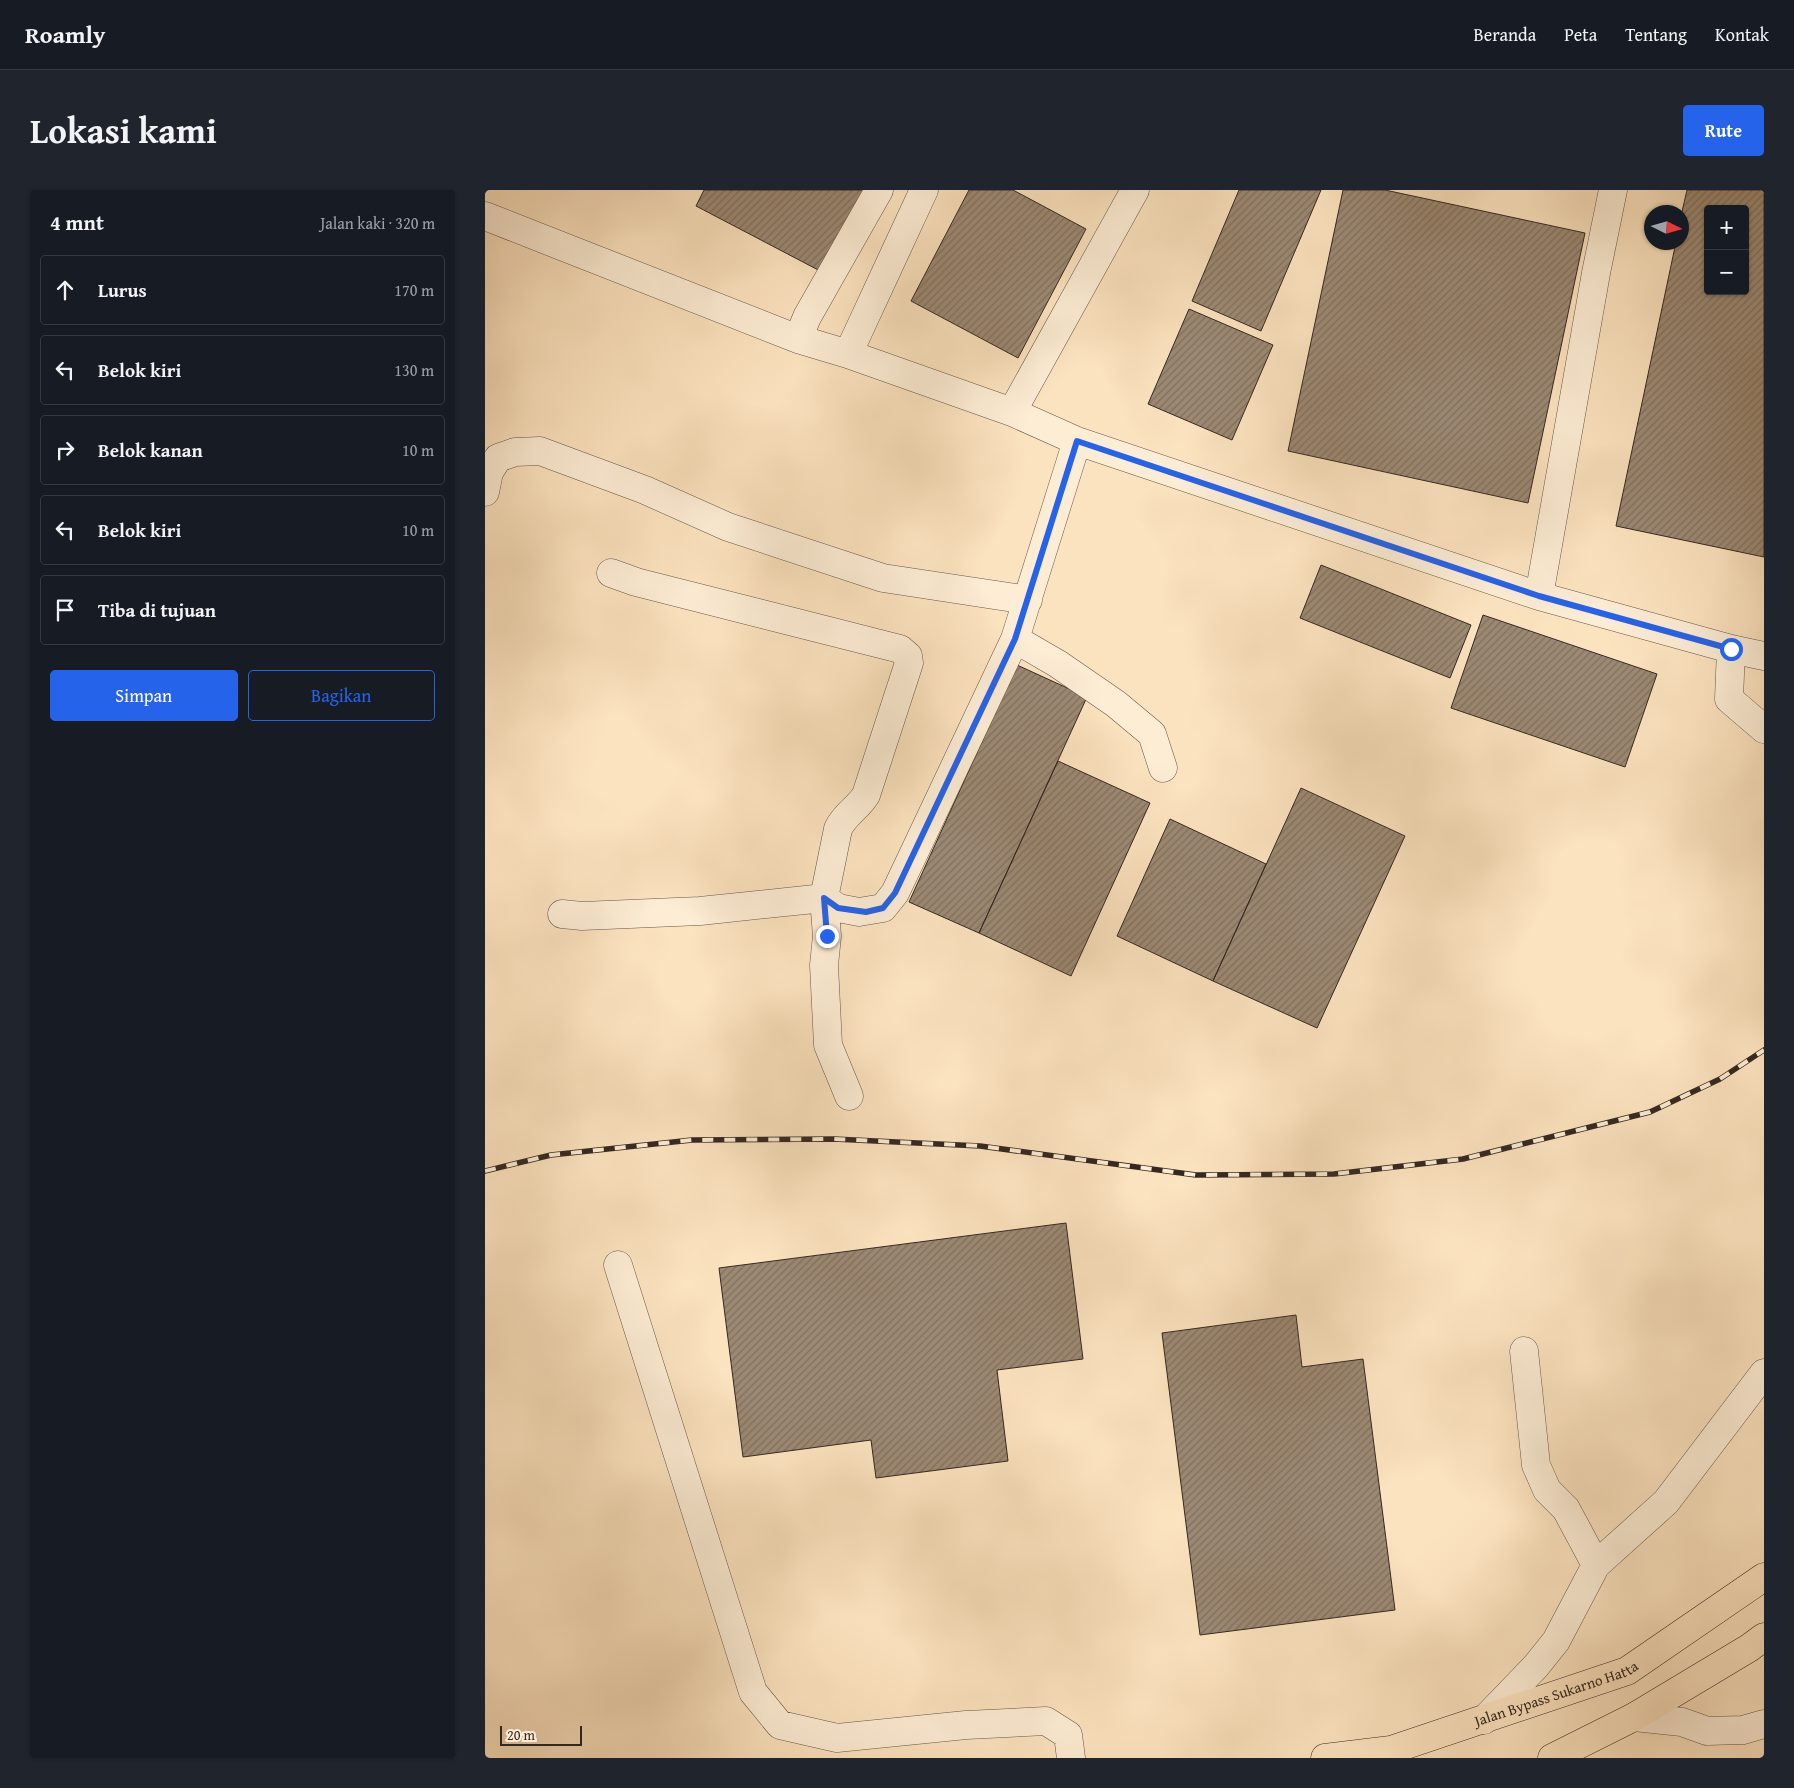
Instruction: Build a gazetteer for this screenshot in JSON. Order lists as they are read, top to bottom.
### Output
{
  "streets": {
    "highway": ["Jalan Bypass Sukarno Hatta"]
  },
  "scale_bar": "20 m",
  "north": "right",
  "page": {
    "header": "Roamly",
    "nav": [
      "Beranda",
      "Peta",
      "Tentang",
      "Kontak"
    ],
    "title": "Lokasi kami",
    "buttons": [
      "Rute",
      ["Simpan", "Bagikan"]
    ],
    "heading": ["4 mnt", "Jalan kaki · 320 m"],
    "map_buttons": ["+", "−"],
    "list": [
      ["Lurus", "170 m"],
      ["Belok kiri", "130 m"],
      ["Belok kanan", "10 m"],
      ["Belok kiri", "10 m"],
      "Tiba di tujuan"
    ],
    "scale": "20 m"
  }
}
